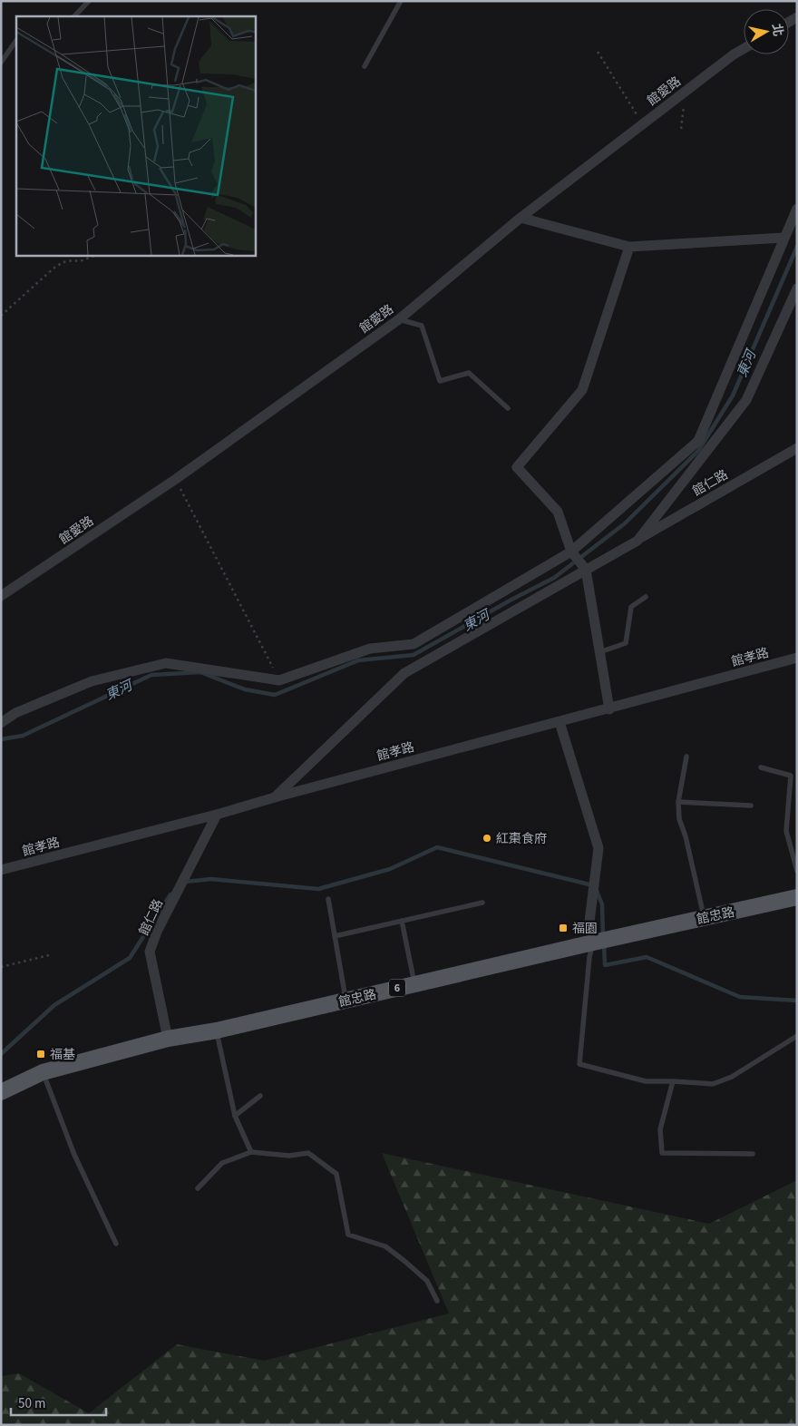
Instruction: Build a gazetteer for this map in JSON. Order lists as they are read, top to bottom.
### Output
{
  "streets": {
    "main road": ["館忠路", "6"],
    "street": ["館愛路", "館仁路", "館孝路"]
  },
  "crossings": [
    ["館仁路", "館孝路"],
    ["館仁路", "館忠路"]
  ],
  "water": ["東河"],
  "places": {
    "other": ["紅棗食府"],
    "transit": ["福園", "福基"]
  },
  "scale_bar": "50 m",
  "north": "right"
}
